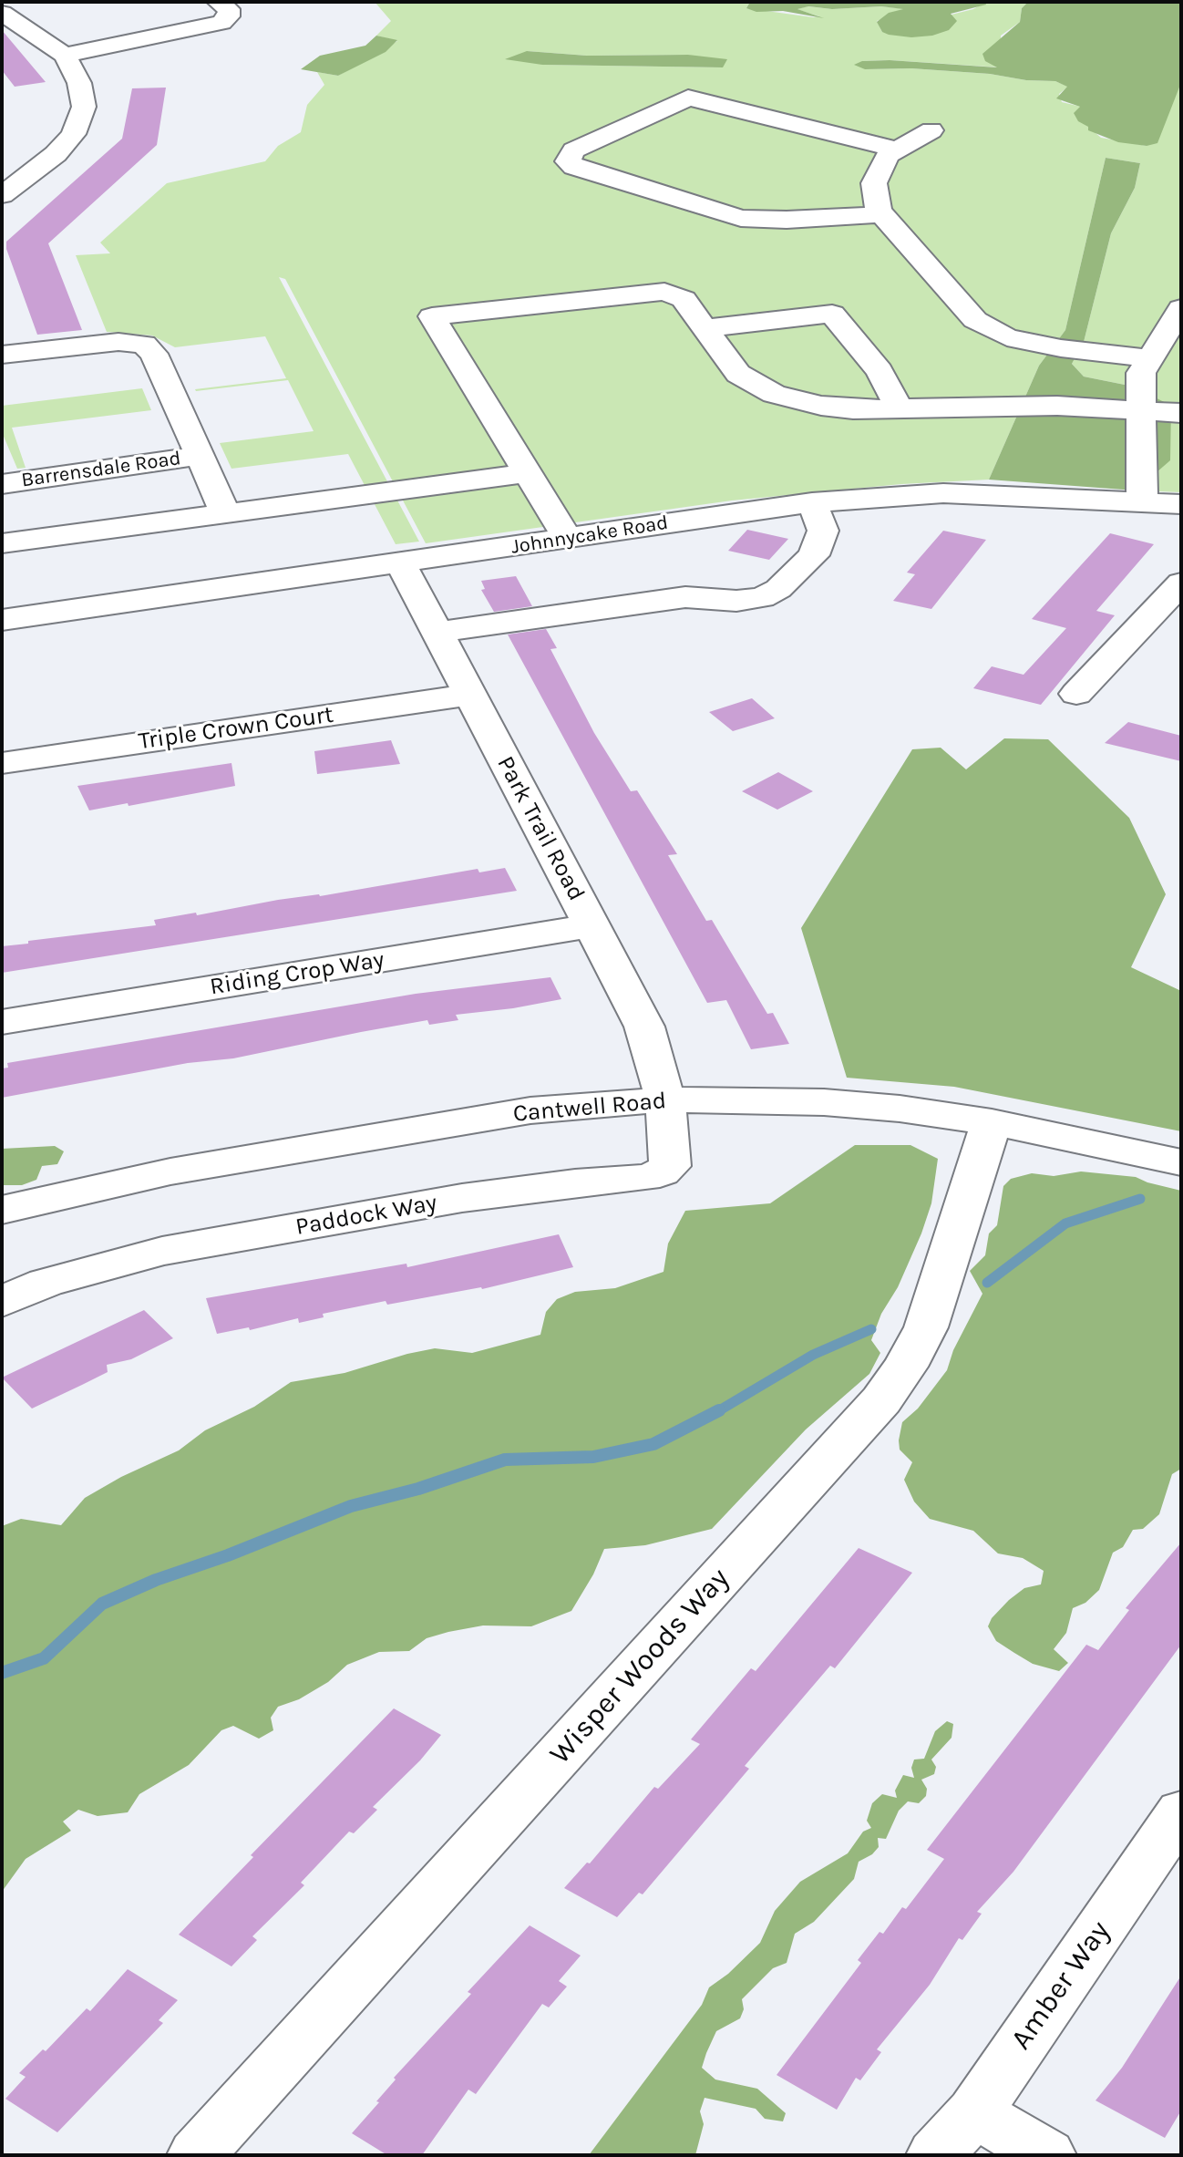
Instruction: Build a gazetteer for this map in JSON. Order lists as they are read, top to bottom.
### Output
{
  "streets": {
    "street": [
      "Barrensdale Road",
      "Johnnycake Road",
      "Triple Crown Court",
      "Park Trail Road",
      "Riding Crop Way",
      "Cantwell Road",
      "Paddock Way",
      "Wisper Woods Way",
      "Amber Way"
    ]
  },
  "crossings": [
    ["Johnnycake Road", "Park Trail Road"],
    ["Triple Crown Court", "Park Trail Road"],
    ["Park Trail Road", "Riding Crop Way"],
    ["Park Trail Road", "Cantwell Road"],
    ["Park Trail Road", "Paddock Way"],
    ["Cantwell Road", "Paddock Way"],
    ["Cantwell Road", "Wisper Woods Way"]
  ]
}
